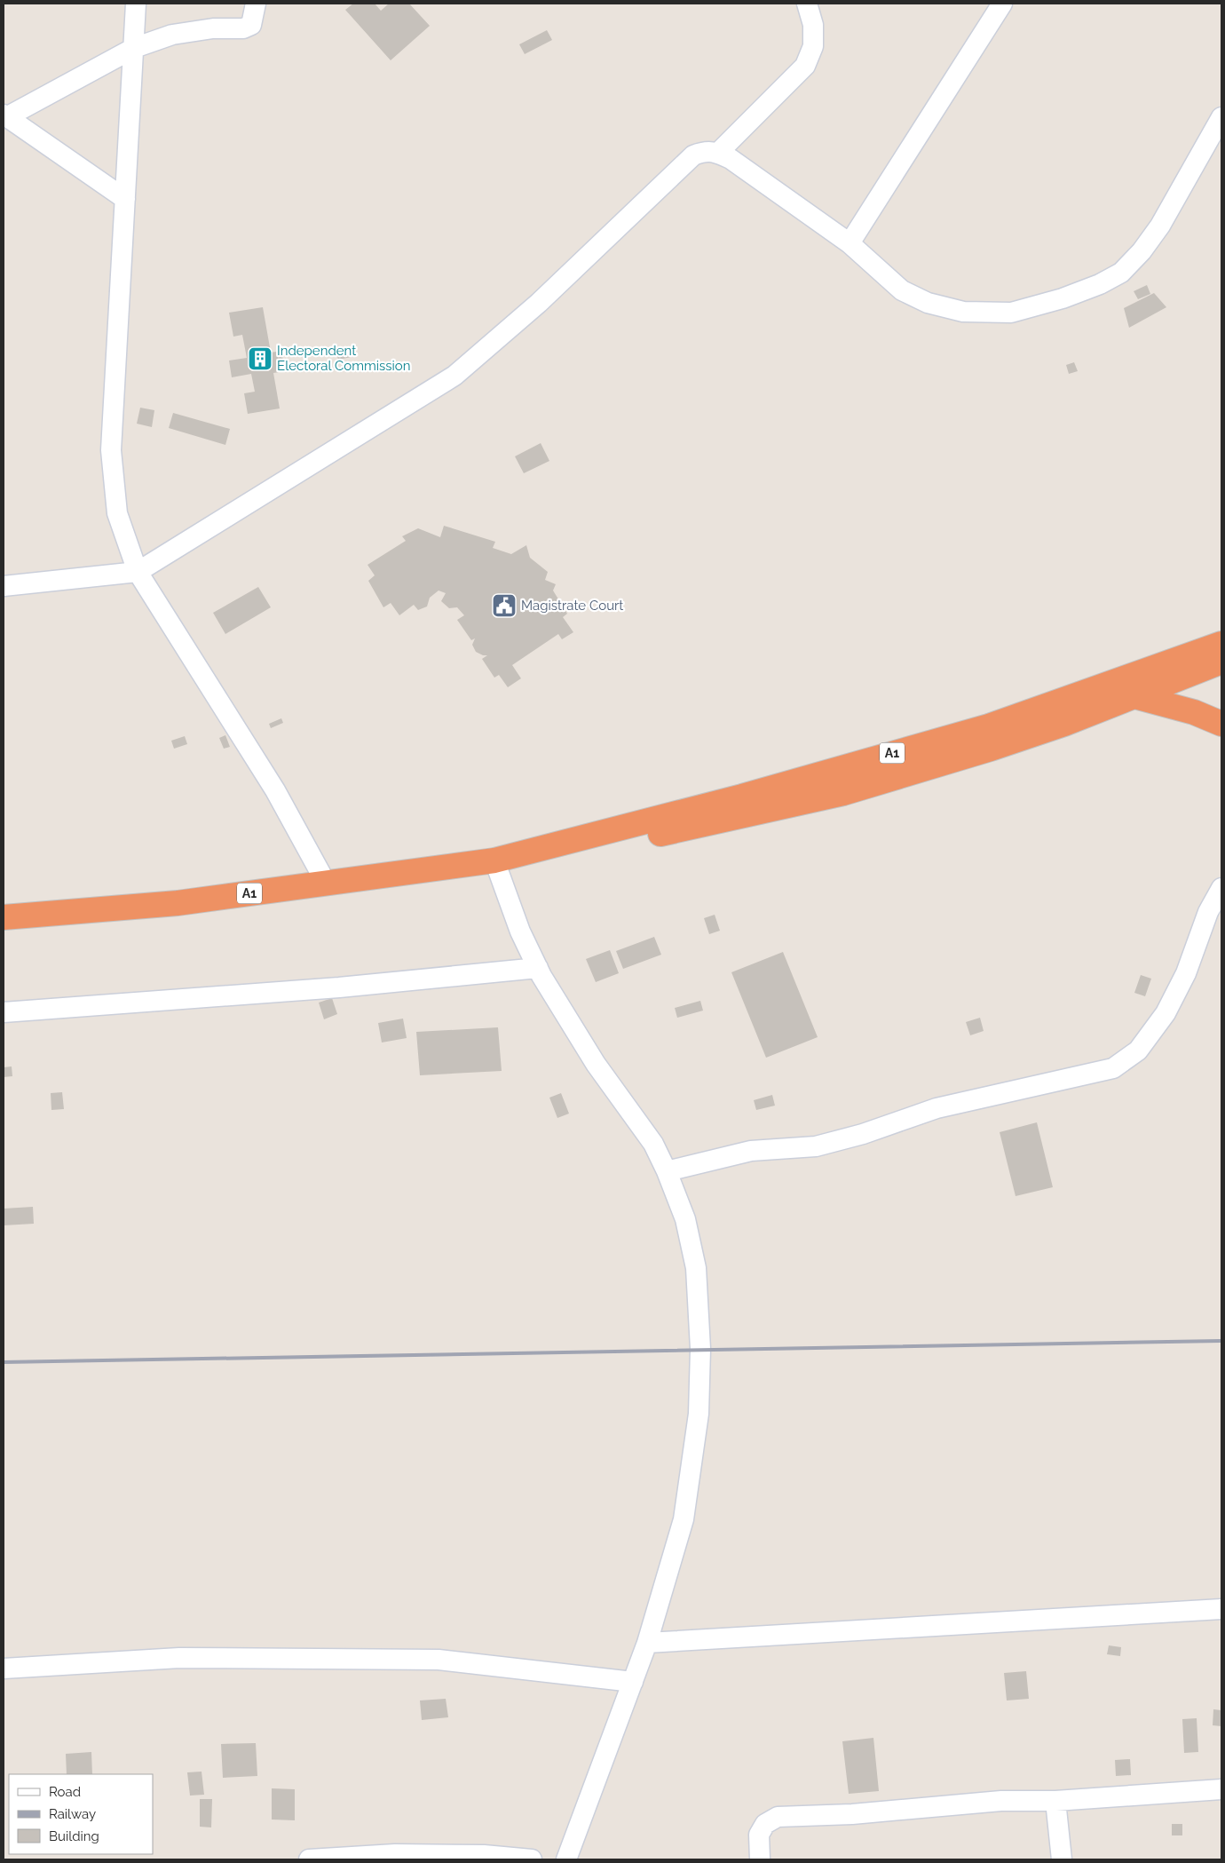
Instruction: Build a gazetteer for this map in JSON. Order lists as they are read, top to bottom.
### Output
{
  "streets": {
    "highway": ["A1"]
  },
  "places": {
    "building": ["Independent Electoral Commission"],
    "public building": ["Magistrate Court"]
  },
  "legend": ["Road", "Railway", "Building"]
}
